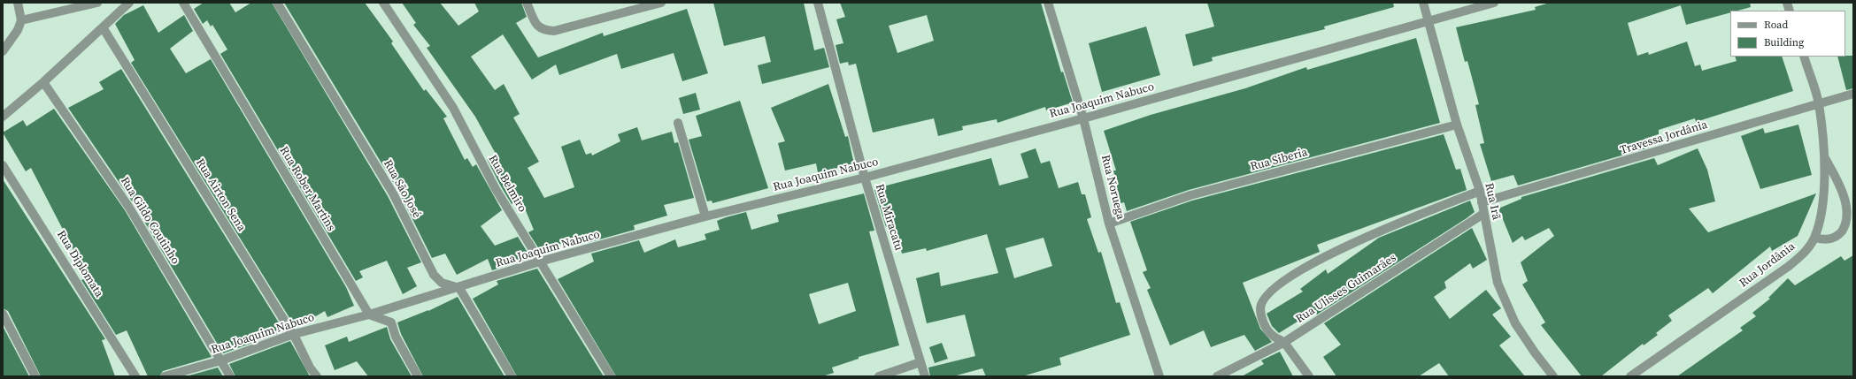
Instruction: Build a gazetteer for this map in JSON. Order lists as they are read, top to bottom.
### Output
{
  "streets": {
    "street": [
      "Rua Joaquim Nabuco",
      "Travessa Jordânia",
      "Rua Siberia",
      "Rua Belmiro",
      "Rua Noruega",
      "Rua Rober Martins",
      "Rua São José",
      "Rua Airton Sena",
      "Rua Irã",
      "Rua Miracatu",
      "Rua Gildo Coutinho",
      "Rua Diplomata",
      "Rua Jordânia",
      "Rua Ulisses Guimarães"
    ]
  },
  "crossings": [
    ["Rua Joaquim Nabuco", "Rua Belmiro"],
    ["Rua Joaquim Nabuco", "Rua Noruega"],
    ["Rua Joaquim Nabuco", "Rua Rober Martins"],
    ["Rua Joaquim Nabuco", "Rua São José"],
    ["Rua Joaquim Nabuco", "Rua Airton Sena"],
    ["Rua Joaquim Nabuco", "Rua Irã"],
    ["Rua Joaquim Nabuco", "Rua Miracatu"],
    ["Rua Joaquim Nabuco", "Rua Gildo Coutinho"],
    ["Travessa Jordânia", "Rua Irã"],
    ["Travessa Jordânia", "Rua Jordânia"],
    ["Rua Siberia", "Rua Noruega"],
    ["Rua Siberia", "Rua Irã"],
    ["Rua Irã", "Rua Ulisses Guimarães"]
  ],
  "legend": ["Road", "Building"]
}
